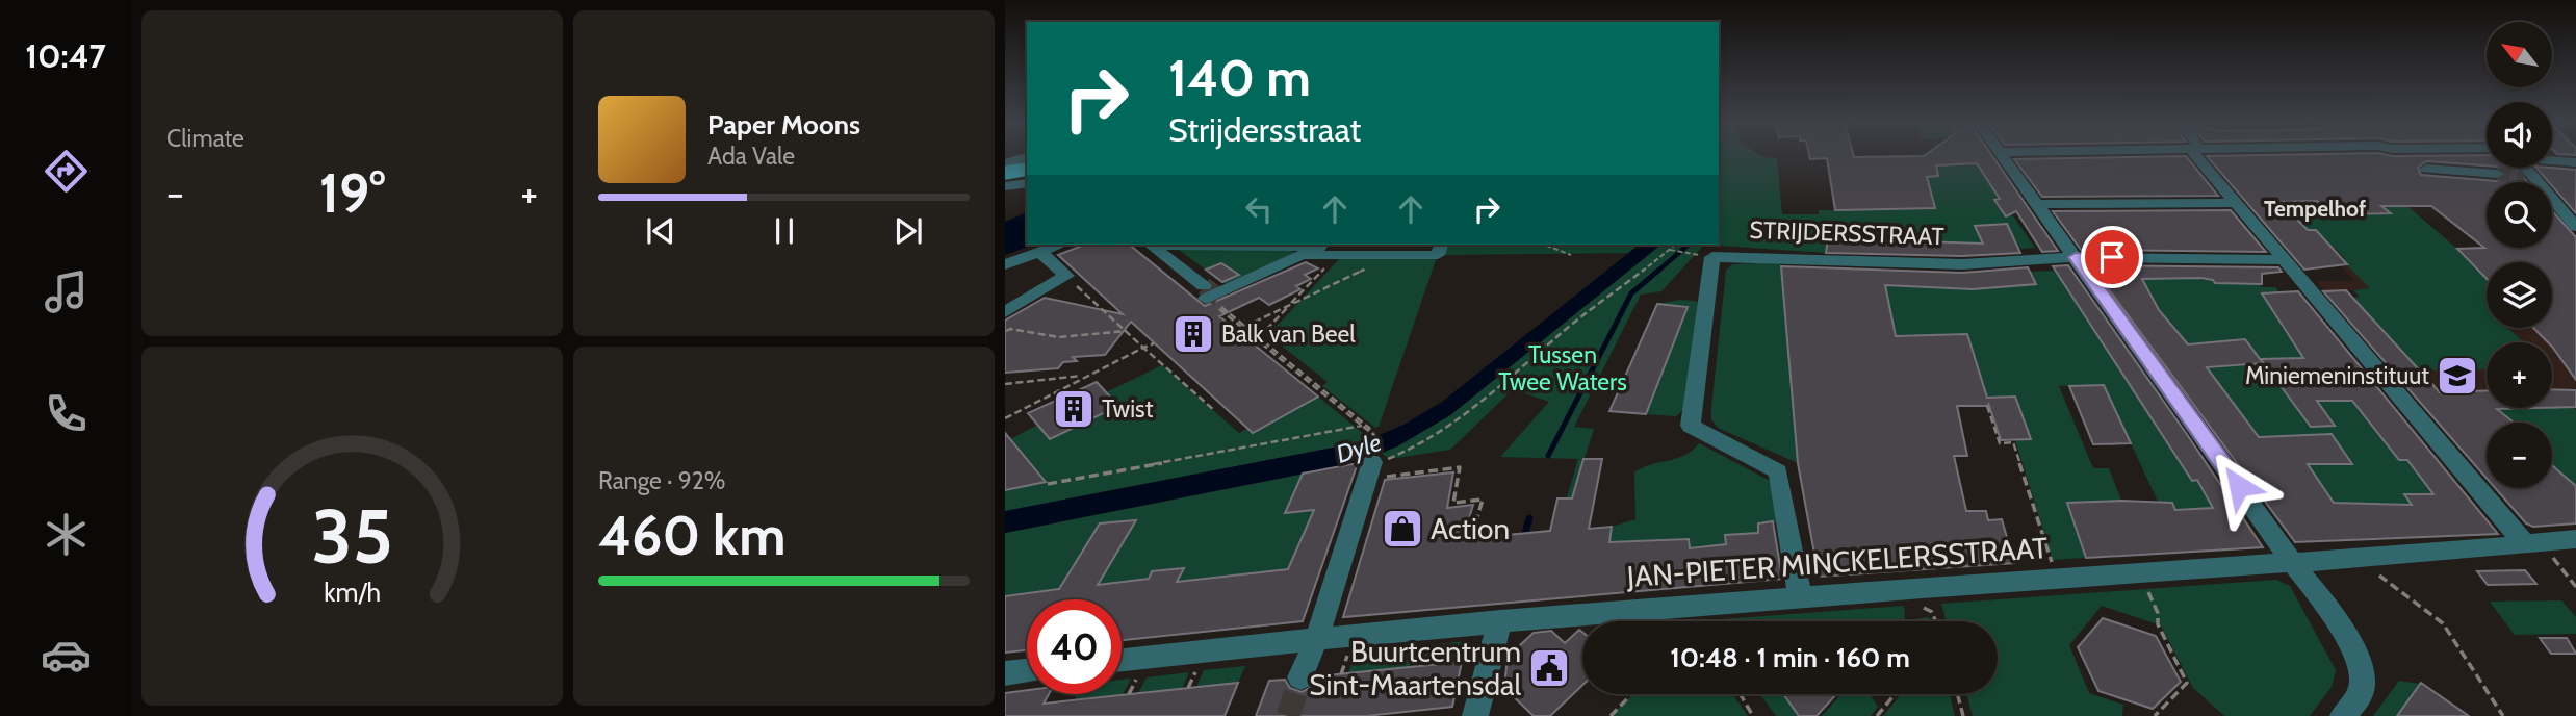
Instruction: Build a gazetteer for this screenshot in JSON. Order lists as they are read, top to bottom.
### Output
{
  "streets": {
    "street": ["STRIJDERSSTRAAT", "JAN-PIETER MINCKELERSSTRAAT"]
  },
  "crossings": [
    ["STRIJDERSSTRAAT", "JAN-PIETER MINCKELERSSTRAAT"]
  ],
  "districts": ["Tempelhof"],
  "water": ["Dyle"],
  "parks": ["Tussen Twee Waters"],
  "places": {
    "building": ["Balk van Beel", "Twist"],
    "school or university": ["Miniemeninstituut"],
    "shop": ["Action"],
    "public building": ["Buurtcentrum Sint-Maartensdal"]
  },
  "north": "top left",
  "page": {
    "tabs": "10:47",
    "tile": [
      "Climate",
      ["Range · 92%", "460 km"]
    ],
    "map_buttons": ["+", "−"],
    "turn": ["140 m", "Strijdersstraat"],
    "song": ["Paper Moons", "Ada Vale"],
    "heat": ["−", "19°", "+"],
    "limit": "40",
    "trip": "10:48 · 1 min · 160 m",
    "gauge": ["35", "km/h"]
  }
}
